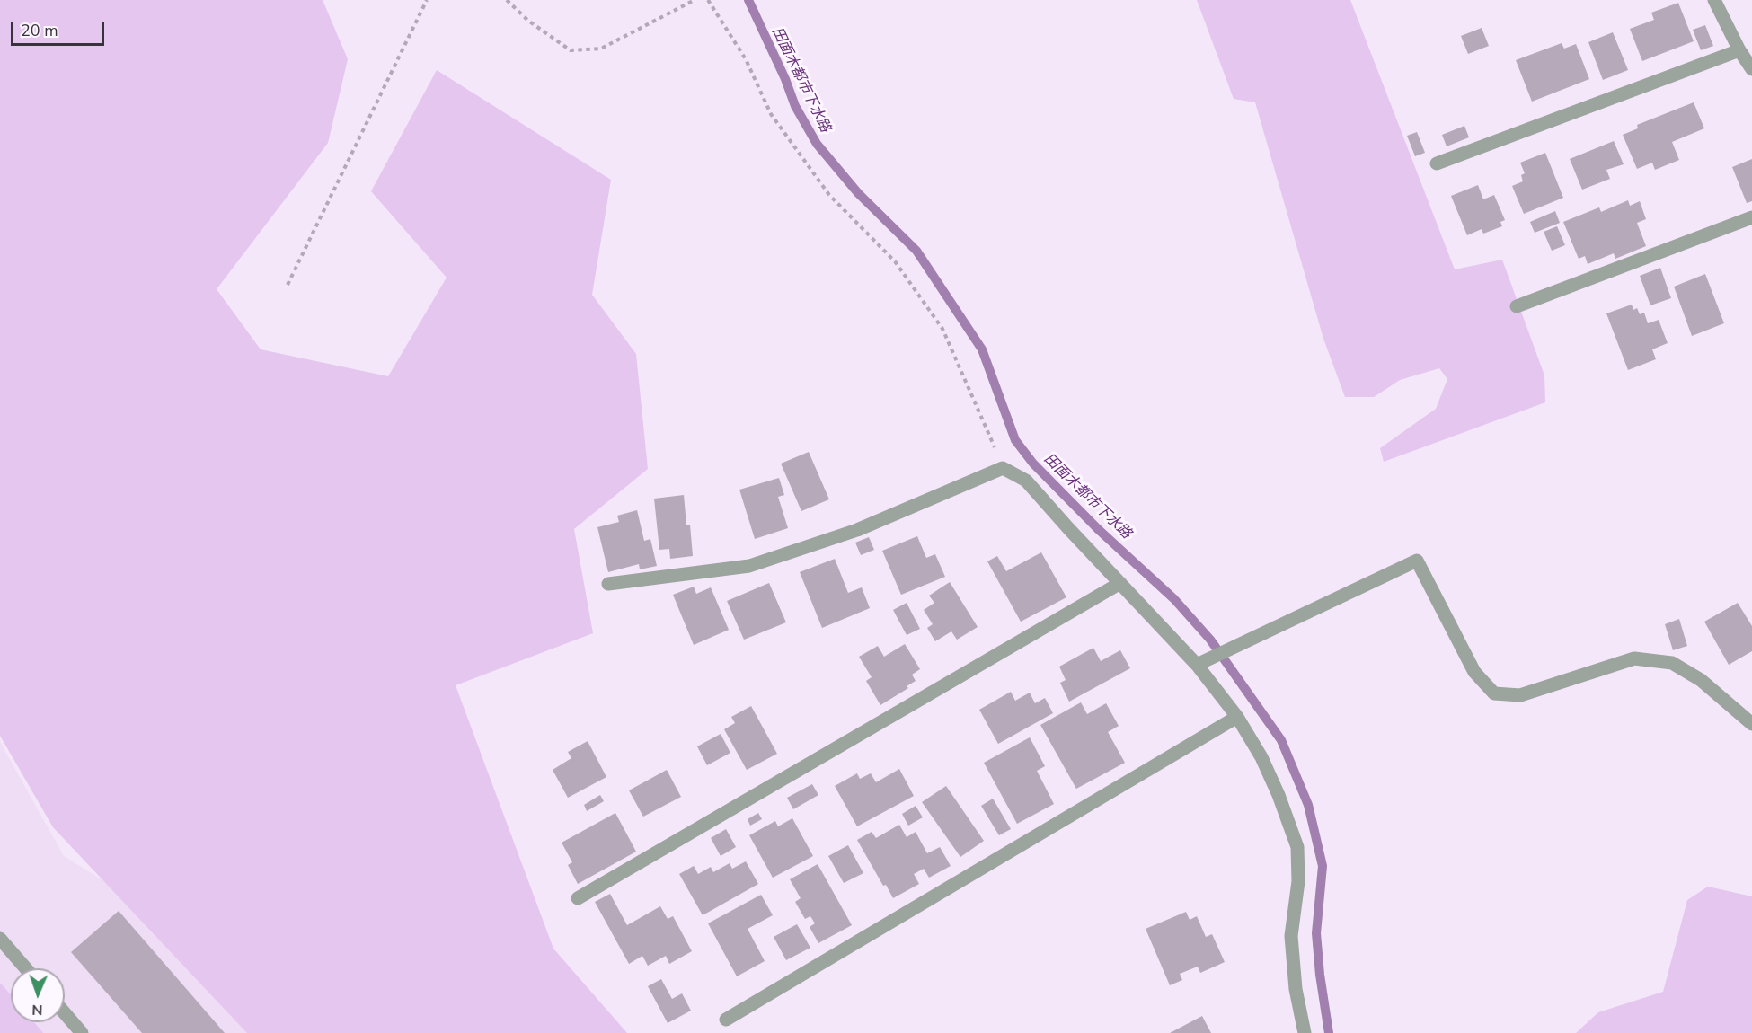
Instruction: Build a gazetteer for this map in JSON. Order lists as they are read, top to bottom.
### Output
{
  "water": ["田面木都市下水路"],
  "scale_bar": "20 m",
  "north": "bottom"
}
